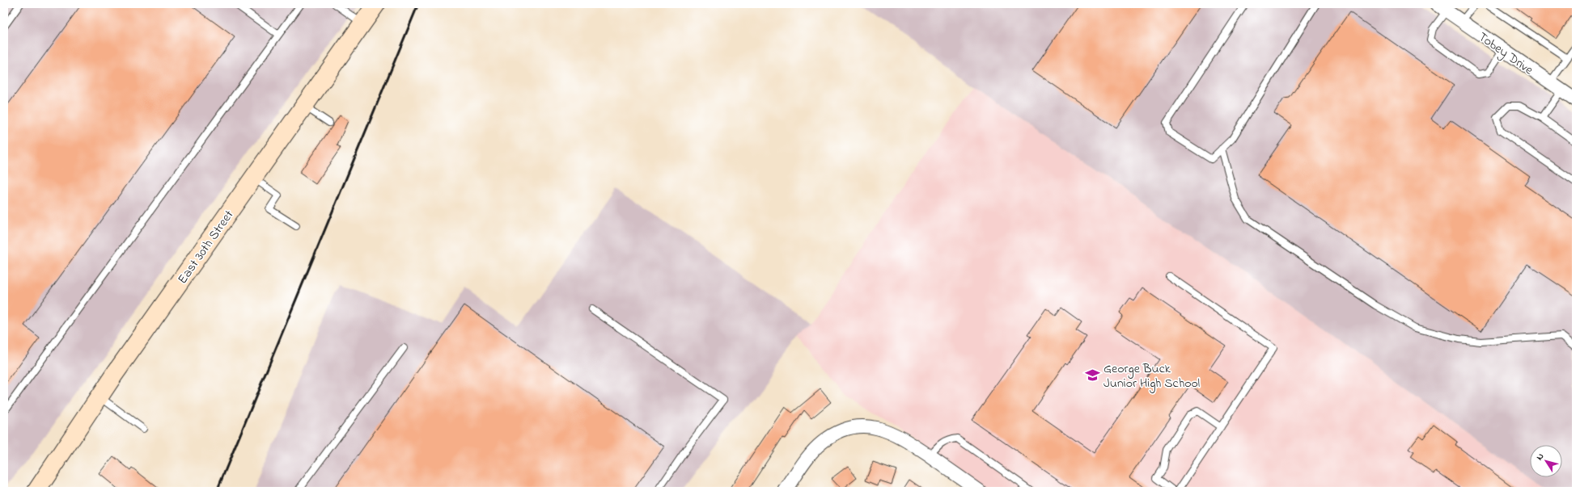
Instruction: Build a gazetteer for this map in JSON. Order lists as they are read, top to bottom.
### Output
{
  "streets": {
    "main road": ["East 30th Street"],
    "street": ["Tobey Drive"]
  },
  "places": {
    "school or university": ["George Buck Junior High School"]
  },
  "north": "top left"
}
